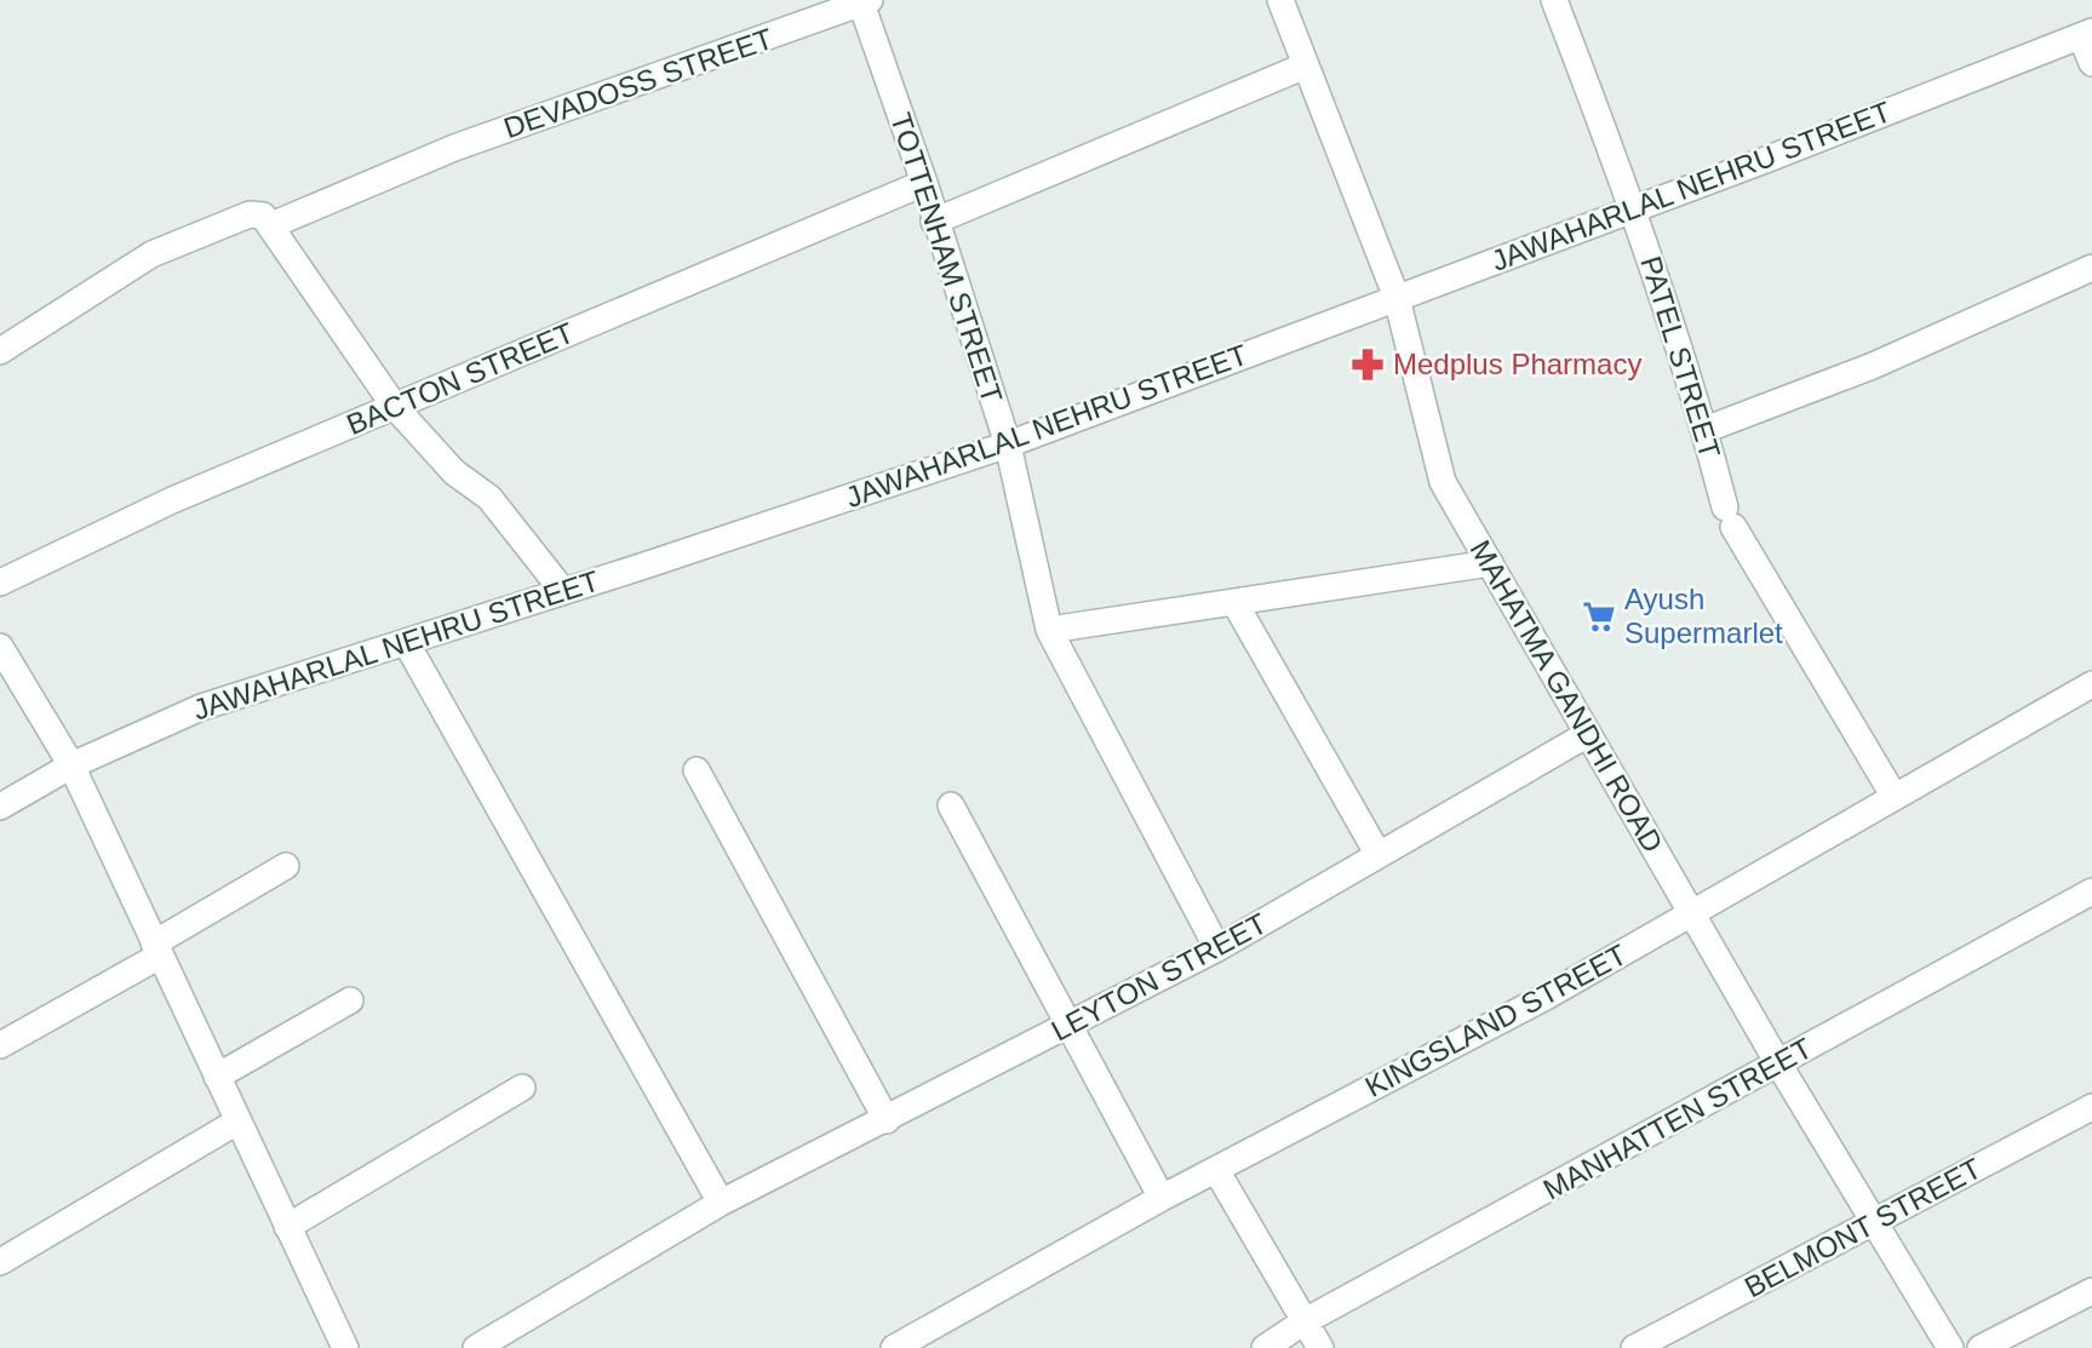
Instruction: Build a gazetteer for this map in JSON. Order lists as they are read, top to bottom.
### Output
{
  "streets": {
    "street": [
      "DEVADOSS STREET",
      "JAWAHARLAL NEHRU STREET",
      "TOTTENHAM STREET",
      "PATEL STREET",
      "BACTON STREET",
      "MAHATMA GANDHI ROAD",
      "LEYTON STREET",
      "KINGSLAND STREET",
      "MANHATTEN STREET",
      "BELMONT STREET"
    ]
  },
  "crossings": [
    ["DEVADOSS STREET", "TOTTENHAM STREET"],
    ["JAWAHARLAL NEHRU STREET", "TOTTENHAM STREET"],
    ["JAWAHARLAL NEHRU STREET", "PATEL STREET"],
    ["JAWAHARLAL NEHRU STREET", "MAHATMA GANDHI ROAD"],
    ["TOTTENHAM STREET", "BACTON STREET"],
    ["TOTTENHAM STREET", "LEYTON STREET"],
    ["PATEL STREET", "KINGSLAND STREET"],
    ["MAHATMA GANDHI ROAD", "LEYTON STREET"],
    ["MAHATMA GANDHI ROAD", "KINGSLAND STREET"],
    ["MAHATMA GANDHI ROAD", "MANHATTEN STREET"],
    ["MAHATMA GANDHI ROAD", "BELMONT STREET"]
  ],
  "places": {
    "pharmacy": ["Medplus Pharmacy"],
    "supermarket": ["Ayush Supermarlet"]
  }
}
